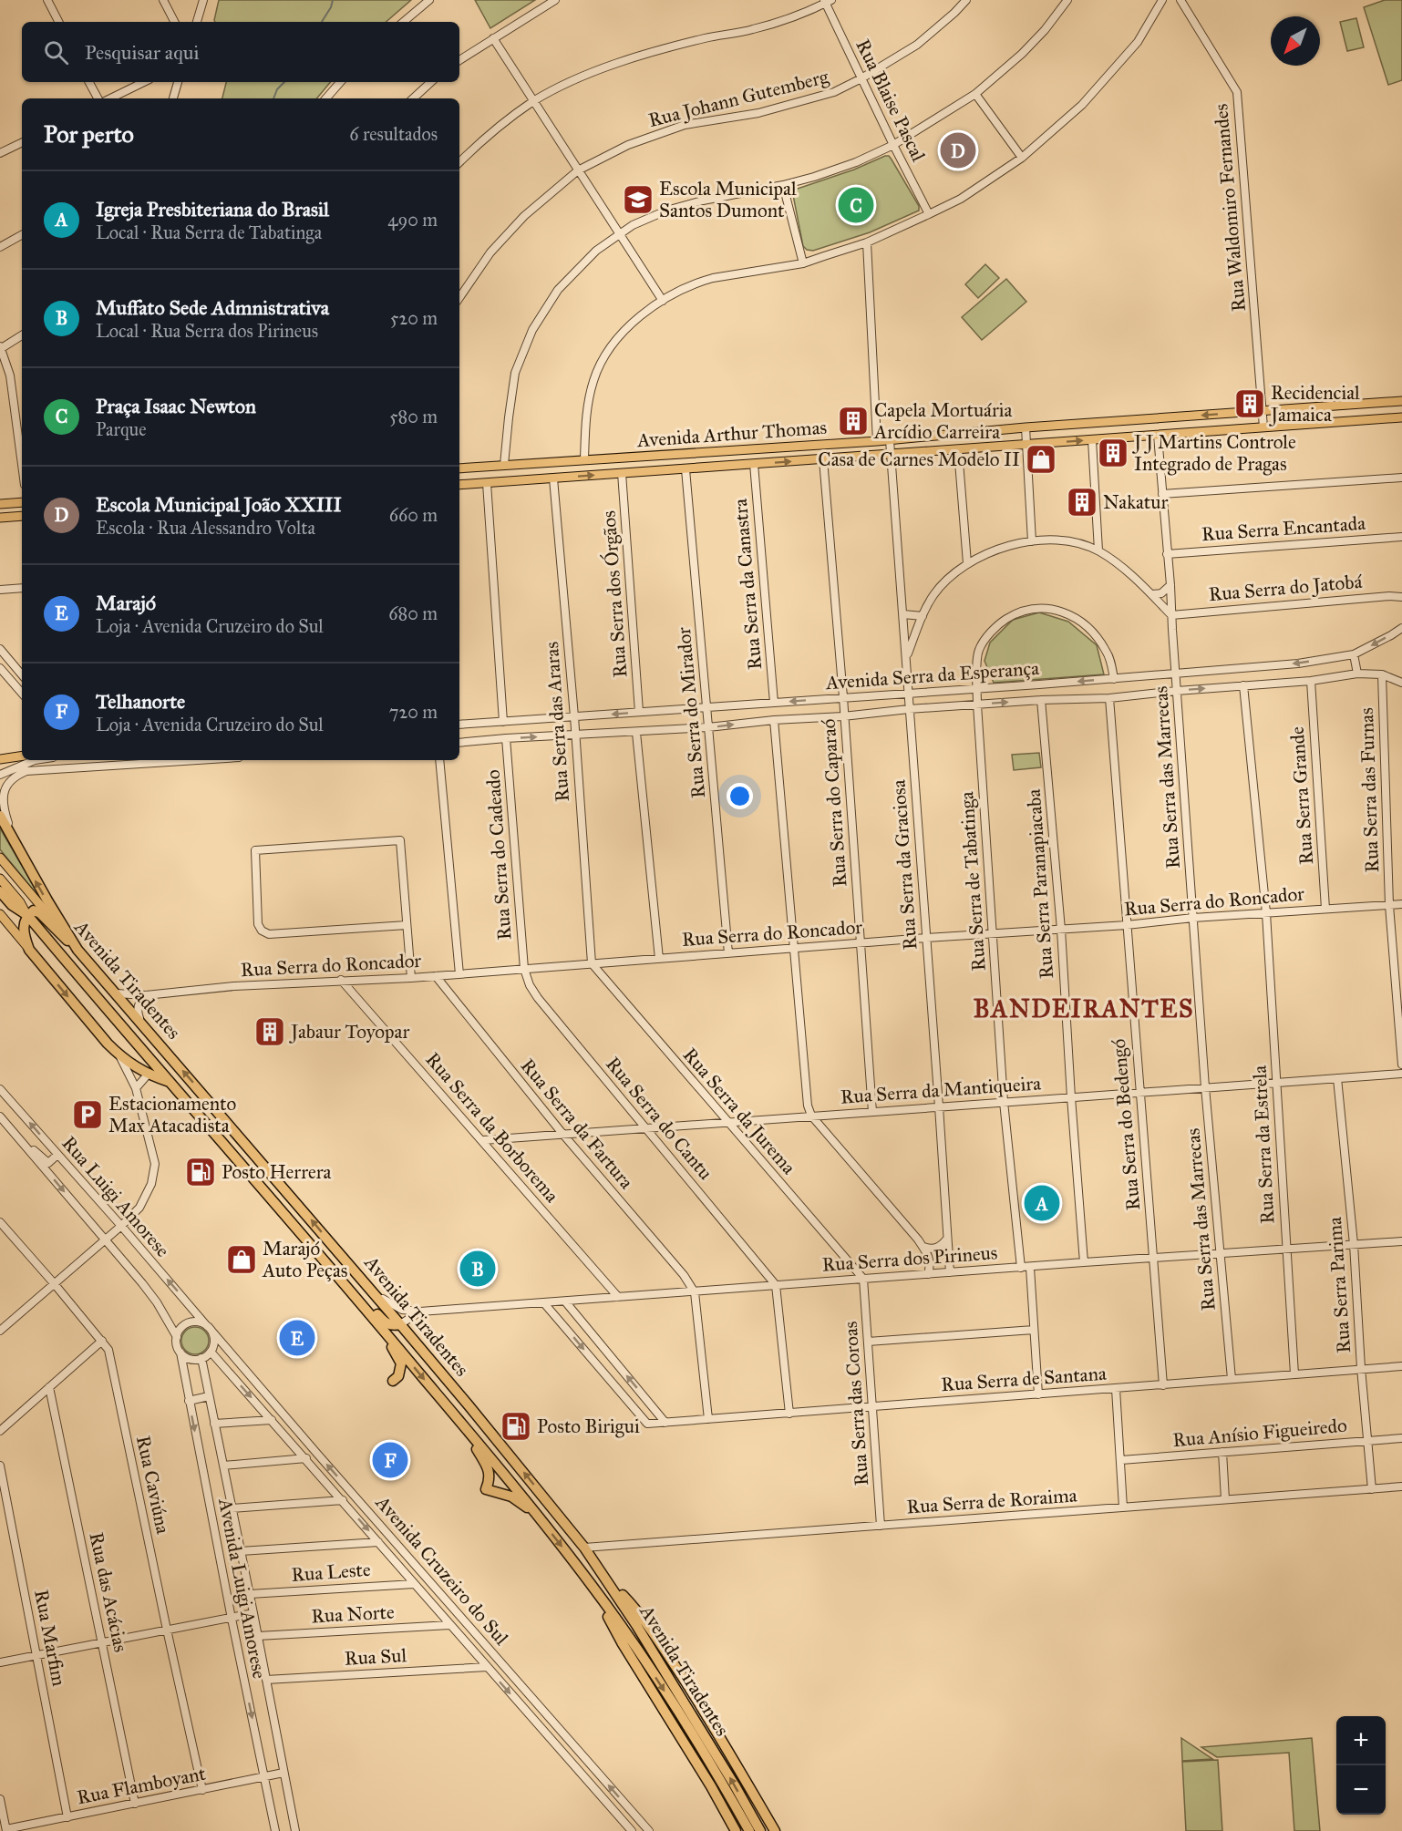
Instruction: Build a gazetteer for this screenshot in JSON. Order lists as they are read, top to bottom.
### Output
{
  "streets": {
    "highway": ["Avenida Tiradentes"],
    "main road": ["Avenida Arthur Thomas"],
    "street": [
      "Rua Johann Gutemberg",
      "Rua Blaise Pascal",
      "Rua Waldomiro Fernandes",
      "Rua Serra Encantada",
      "Rua Serra da Canastra",
      "Rua Serra do Jatobá",
      "Rua Serra dos Órgãos",
      "Avenida Serra da Esperança",
      "Rua Serra do Mirador",
      "Rua Serra das Araras",
      "Rua Serra das Marrecas",
      "Rua Serra das Furnas",
      "Rua Serra Grande",
      "Rua Serra do Caparaó",
      "Rua Serra do Cadeado",
      "Rua Serra da Graciosa",
      "Rua Serra de Tabatinga",
      "Rua Serra Paranapiacaba",
      "Rua Serra do Roncador",
      "Rua Serra da Mantiqueira",
      "Rua Serra da Jurema",
      "Rua Serra do Cantu",
      "Rua Serra da Fartura",
      "Rua Serra do Bedengó",
      "Rua Serra da Borborema",
      "Rua Serra da Estrela",
      "Rua Luigi Amorese",
      "Rua Serra dos Pirineus",
      "Rua Serra Parima",
      "Rua Serra de Santana",
      "Rua Serra das Coroas",
      "Rua Anísio Figueiredo",
      "Rua Caviúna",
      "Rua Serra de Roraima",
      "Avenida Cruzeiro do Sul",
      "Rua Leste",
      "Avenida Luigi Amorese",
      "Rua das Acácias",
      "Rua Norte",
      "Rua Marfim",
      "Rua Sul",
      "Rua Flamboyant"
    ]
  },
  "crossings": [
    ["Rua Johann Gutemberg", "Rua Blaise Pascal"],
    ["Rua Waldomiro Fernandes", "Avenida Arthur Thomas"],
    ["Avenida Arthur Thomas", "Rua Serra da Canastra"],
    ["Avenida Arthur Thomas", "Rua Serra dos Órgãos"],
    ["Avenida Arthur Thomas", "Rua Serra do Mirador"],
    ["Avenida Arthur Thomas", "Rua Serra das Araras"],
    ["Avenida Arthur Thomas", "Rua Serra das Marrecas"],
    ["Avenida Arthur Thomas", "Rua Serra do Caparaó"],
    ["Avenida Arthur Thomas", "Rua Serra da Graciosa"],
    ["Rua Serra Encantada", "Rua Serra das Marrecas"],
    ["Rua Serra da Canastra", "Avenida Serra da Esperança"],
    ["Rua Serra do Jatobá", "Rua Serra das Marrecas"],
    ["Rua Serra dos Órgãos", "Avenida Serra da Esperança"],
    ["Avenida Serra da Esperança", "Rua Serra do Mirador"],
    ["Avenida Serra da Esperança", "Rua Serra das Araras"],
    ["Avenida Serra da Esperança", "Rua Serra das Marrecas"],
    ["Avenida Serra da Esperança", "Rua Serra das Furnas"],
    ["Avenida Serra da Esperança", "Rua Serra Grande"],
    ["Avenida Serra da Esperança", "Rua Serra do Caparaó"],
    ["Avenida Serra da Esperança", "Rua Serra do Cadeado"],
    ["Avenida Serra da Esperança", "Rua Serra da Graciosa"],
    ["Avenida Serra da Esperança", "Rua Serra de Tabatinga"],
    ["Avenida Serra da Esperança", "Rua Serra Paranapiacaba"],
    ["Avenida Serra da Esperança", "Rua Serra do Bedengó"],
    ["Avenida Serra da Esperança", "Rua Serra da Estrela"],
    ["Rua Serra do Mirador", "Rua Serra do Roncador"],
    ["Rua Serra das Araras", "Rua Serra do Roncador"],
    ["Rua Serra das Araras", "Rua Serra da Jurema"],
    ["Rua Serra das Marrecas", "Rua Serra do Roncador"],
    ["Rua Serra das Marrecas", "Rua Serra da Mantiqueira"],
    ["Rua Serra das Marrecas", "Rua Serra dos Pirineus"],
    ["Rua Serra das Marrecas", "Rua Serra de Santana"],
    ["Rua Serra das Furnas", "Rua Serra do Roncador"],
    ["Rua Serra Grande", "Rua Serra do Roncador"],
    ["Rua Serra do Caparaó", "Rua Serra do Roncador"],
    ["Rua Serra do Caparaó", "Rua Serra da Mantiqueira"],
    ["Rua Serra do Cadeado", "Rua Serra do Roncador"],
    ["Rua Serra do Cadeado", "Rua Serra do Cantu"],
    ["Rua Serra da Graciosa", "Rua Serra do Roncador"],
    ["Rua Serra da Graciosa", "Rua Serra da Mantiqueira"],
    ["Rua Serra da Graciosa", "Rua Serra dos Pirineus"],
    ["Rua Serra de Tabatinga", "Rua Serra do Roncador"],
    ["Rua Serra de Tabatinga", "Rua Serra da Mantiqueira"],
    ["Rua Serra de Tabatinga", "Rua Serra dos Pirineus"],
    ["Rua Serra Paranapiacaba", "Rua Serra do Roncador"],
    ["Rua Serra Paranapiacaba", "Rua Serra da Mantiqueira"],
    ["Rua Serra Paranapiacaba", "Rua Serra dos Pirineus"],
    ["Rua Serra do Roncador", "Avenida Tiradentes"],
    ["Rua Serra do Roncador", "Rua Serra da Jurema"],
    ["Rua Serra do Roncador", "Rua Serra do Cantu"],
    ["Rua Serra do Roncador", "Rua Serra da Fartura"],
    ["Rua Serra do Roncador", "Rua Serra do Bedengó"],
    ["Rua Serra do Roncador", "Rua Serra da Borborema"],
    ["Rua Serra do Roncador", "Rua Serra da Estrela"],
    ["Avenida Tiradentes", "Rua Serra de Roraima"],
    ["Rua Serra da Mantiqueira", "Rua Serra da Jurema"],
    ["Rua Serra da Mantiqueira", "Rua Serra do Cantu"],
    ["Rua Serra da Mantiqueira", "Rua Serra da Fartura"],
    ["Rua Serra da Mantiqueira", "Rua Serra do Bedengó"],
    ["Rua Serra da Mantiqueira", "Rua Serra da Borborema"],
    ["Rua Serra da Mantiqueira", "Rua Serra da Estrela"],
    ["Rua Serra da Mantiqueira", "Rua Serra Parima"],
    ["Rua Serra da Jurema", "Rua Serra dos Pirineus"],
    ["Rua Serra da Jurema", "Rua Serra das Coroas"],
    ["Rua Serra do Cantu", "Rua Serra dos Pirineus"],
    ["Rua Serra da Fartura", "Rua Serra dos Pirineus"],
    ["Rua Serra do Bedengó", "Rua Serra dos Pirineus"],
    ["Rua Serra do Bedengó", "Rua Serra de Santana"],
    ["Rua Serra da Borborema", "Rua Serra dos Pirineus"],
    ["Rua Serra da Estrela", "Rua Serra dos Pirineus"],
    ["Rua Serra da Estrela", "Rua Serra de Santana"],
    ["Rua Luigi Amorese", "Avenida Cruzeiro do Sul"],
    ["Rua Luigi Amorese", "Avenida Luigi Amorese"],
    ["Rua Serra dos Pirineus", "Rua Serra Parima"],
    ["Rua Serra dos Pirineus", "Rua Serra de Santana"],
    ["Rua Serra dos Pirineus", "Rua Serra das Coroas"],
    ["Rua Serra Parima", "Rua Serra de Santana"],
    ["Rua Serra Parima", "Rua Anísio Figueiredo"],
    ["Rua Serra Parima", "Rua Serra de Roraima"],
    ["Rua Serra de Santana", "Rua Serra das Coroas"],
    ["Rua Serra das Coroas", "Rua Serra de Roraima"],
    ["Rua Caviúna", "Rua Flamboyant"],
    ["Avenida Cruzeiro do Sul", "Rua Leste"],
    ["Avenida Cruzeiro do Sul", "Avenida Luigi Amorese"],
    ["Avenida Cruzeiro do Sul", "Rua Norte"],
    ["Avenida Cruzeiro do Sul", "Rua Sul"],
    ["Rua Leste", "Avenida Luigi Amorese"],
    ["Avenida Luigi Amorese", "Rua Norte"],
    ["Avenida Luigi Amorese", "Rua Sul"],
    ["Avenida Luigi Amorese", "Rua Flamboyant"],
    ["Rua das Acácias", "Rua Flamboyant"],
    ["Rua Marfim", "Rua Flamboyant"]
  ],
  "districts": ["BANDEIRANTES"],
  "places": {
    "school or university": ["Escola Municipal Santos Dumont"],
    "building": [
      "Recidencial Jamaica",
      "Capela Mortuária Arcídio Carreira",
      "J J Martins Controle Integrado de Pragas",
      "Nakatur",
      "Jabaur Toyopar"
    ],
    "shop": ["Casa de Carnes Modelo II", "Marajó Auto Peças"],
    "parking": ["Estacionamento Max Atacadista"],
    "fuel station": ["Posto Herrera", "Posto Birigui"]
  },
  "north": "bottom left",
  "page": {
    "search": "Pesquisar aqui",
    "heading": ["Por perto", "6 resultados"],
    "pins": [
      "D",
      "C",
      "A",
      "B",
      "E",
      "F"
    ],
    "list": [
      {
        "mark": "A",
        "name": "Igreja Presbiteriana do Brasil",
        "note": "Local · Rua Serra de Tabatinga",
        "value": "490 m"
      },
      {
        "mark": "B",
        "name": "Muffato Sede Admnistrativa",
        "note": "Local · Rua Serra dos Pirineus",
        "value": "520 m"
      },
      {
        "mark": "C",
        "name": "Praça Isaac Newton",
        "note": "Parque",
        "value": "580 m"
      },
      {
        "mark": "D",
        "name": "Escola Municipal João XXIII",
        "note": "Escola · Rua Alessandro Volta",
        "value": "660 m"
      },
      {
        "mark": "E",
        "name": "Marajó",
        "note": "Loja · Avenida Cruzeiro do Sul",
        "value": "680 m"
      },
      {
        "mark": "F",
        "name": "Telhanorte",
        "note": "Loja · Avenida Cruzeiro do Sul",
        "value": "720 m"
      }
    ],
    "map_buttons": ["+", "−"]
  }
}
